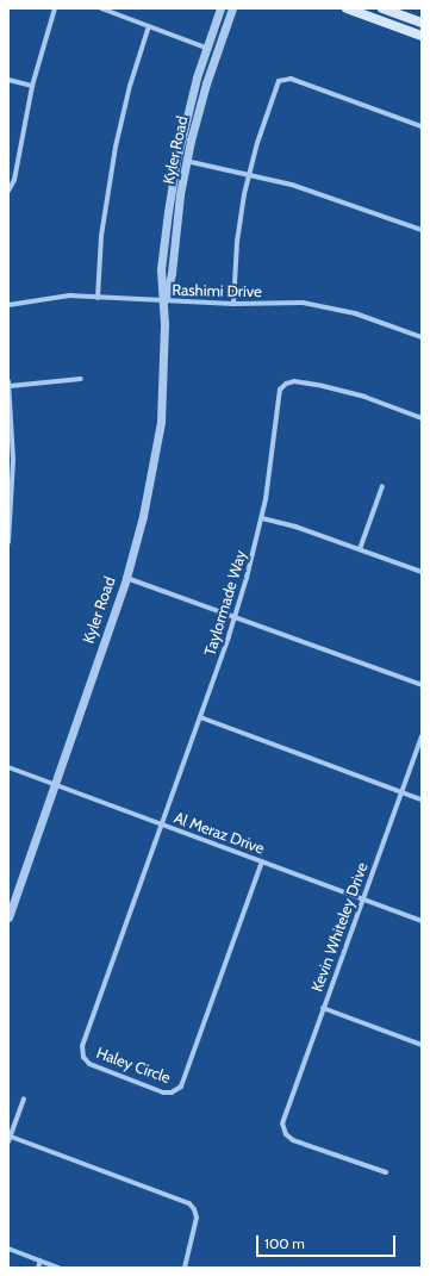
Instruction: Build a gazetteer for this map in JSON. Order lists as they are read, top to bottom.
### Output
{
  "streets": {
    "street": [
      "Kyler Road",
      "Rashimi Drive",
      "Taylormade Way",
      "Al Meraz Drive",
      "Kevin Whiteley Drive",
      "Haley Circle"
    ]
  },
  "crossings": [
    ["Kyler Road", "Rashimi Drive"],
    ["Kyler Road", "Al Meraz Drive"],
    ["Taylormade Way", "Al Meraz Drive"],
    ["Taylormade Way", "Haley Circle"],
    ["Al Meraz Drive", "Kevin Whiteley Drive"],
    ["Al Meraz Drive", "Haley Circle"]
  ],
  "scale_bar": "100 m"
}
